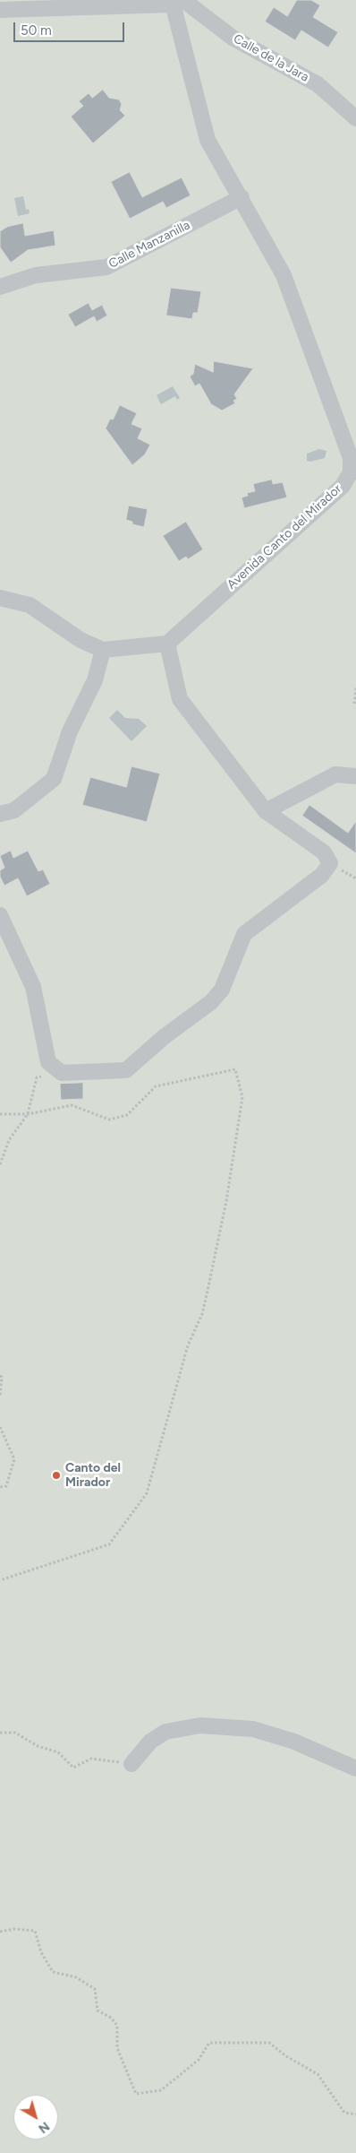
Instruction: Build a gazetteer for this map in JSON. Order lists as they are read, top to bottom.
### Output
{
  "streets": {
    "street": ["Calle de la Jara", "Calle Manzanilla", "Avenida Canto del Mirador"]
  },
  "crossings": [
    ["Calle de la Jara", "Avenida Canto del Mirador"],
    ["Calle Manzanilla", "Avenida Canto del Mirador"]
  ],
  "places": ["Canto del Mirador"],
  "scale_bar": "50 m",
  "north": "bottom right"
}
